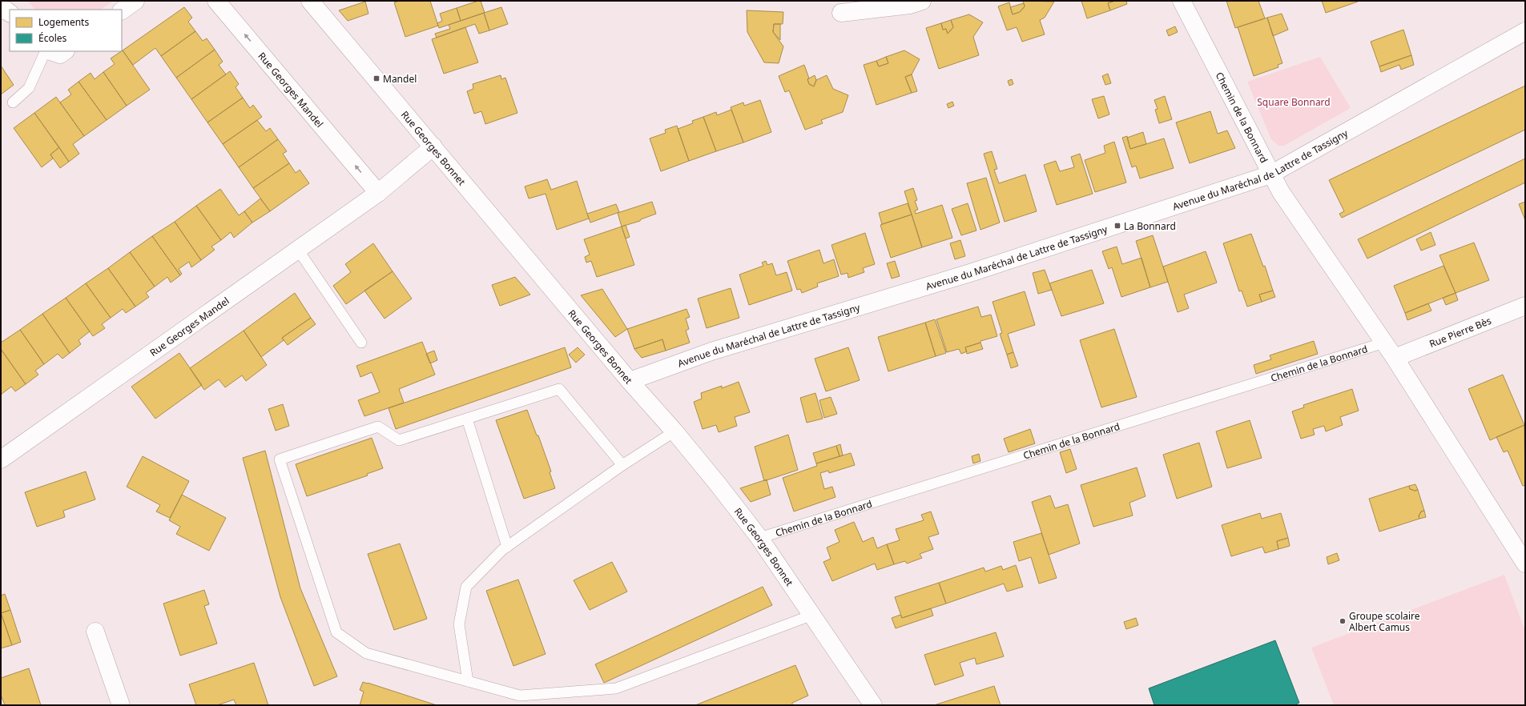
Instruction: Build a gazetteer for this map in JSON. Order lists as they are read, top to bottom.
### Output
{
  "streets": {
    "street": [
      "Rue Georges Mandel",
      "Chemin de la Bonnard",
      "Rue Georges Bonnet",
      "Avenue du Maréchal de Lattre de Tassigny",
      "Rue Pierre Bès"
    ]
  },
  "crossings": [
    ["Rue Georges Mandel", "Rue Georges Bonnet"],
    ["Chemin de la Bonnard", "Rue Georges Bonnet"],
    ["Chemin de la Bonnard", "Avenue du Maréchal de Lattre de Tassigny"],
    ["Chemin de la Bonnard", "Rue Pierre Bès"],
    ["Rue Georges Bonnet", "Avenue du Maréchal de Lattre de Tassigny"]
  ],
  "parks": ["Square Bonnard"],
  "places": {
    "transit": ["Mandel", "La Bonnard"],
    "other": ["Groupe scolaire Albert Camus"]
  },
  "legend": ["Logements", "Écoles"]
}
